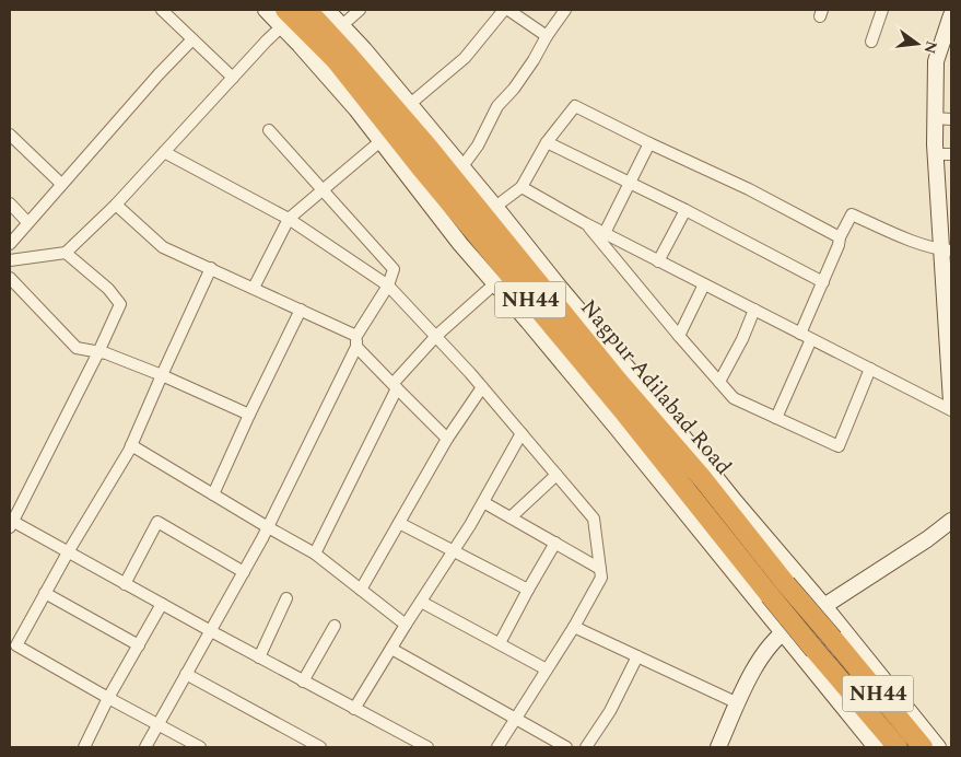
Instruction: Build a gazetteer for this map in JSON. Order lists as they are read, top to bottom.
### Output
{
  "streets": {
    "highway": ["NH44", "Nagpur Adilabad Road"]
  },
  "north": "right"
}
